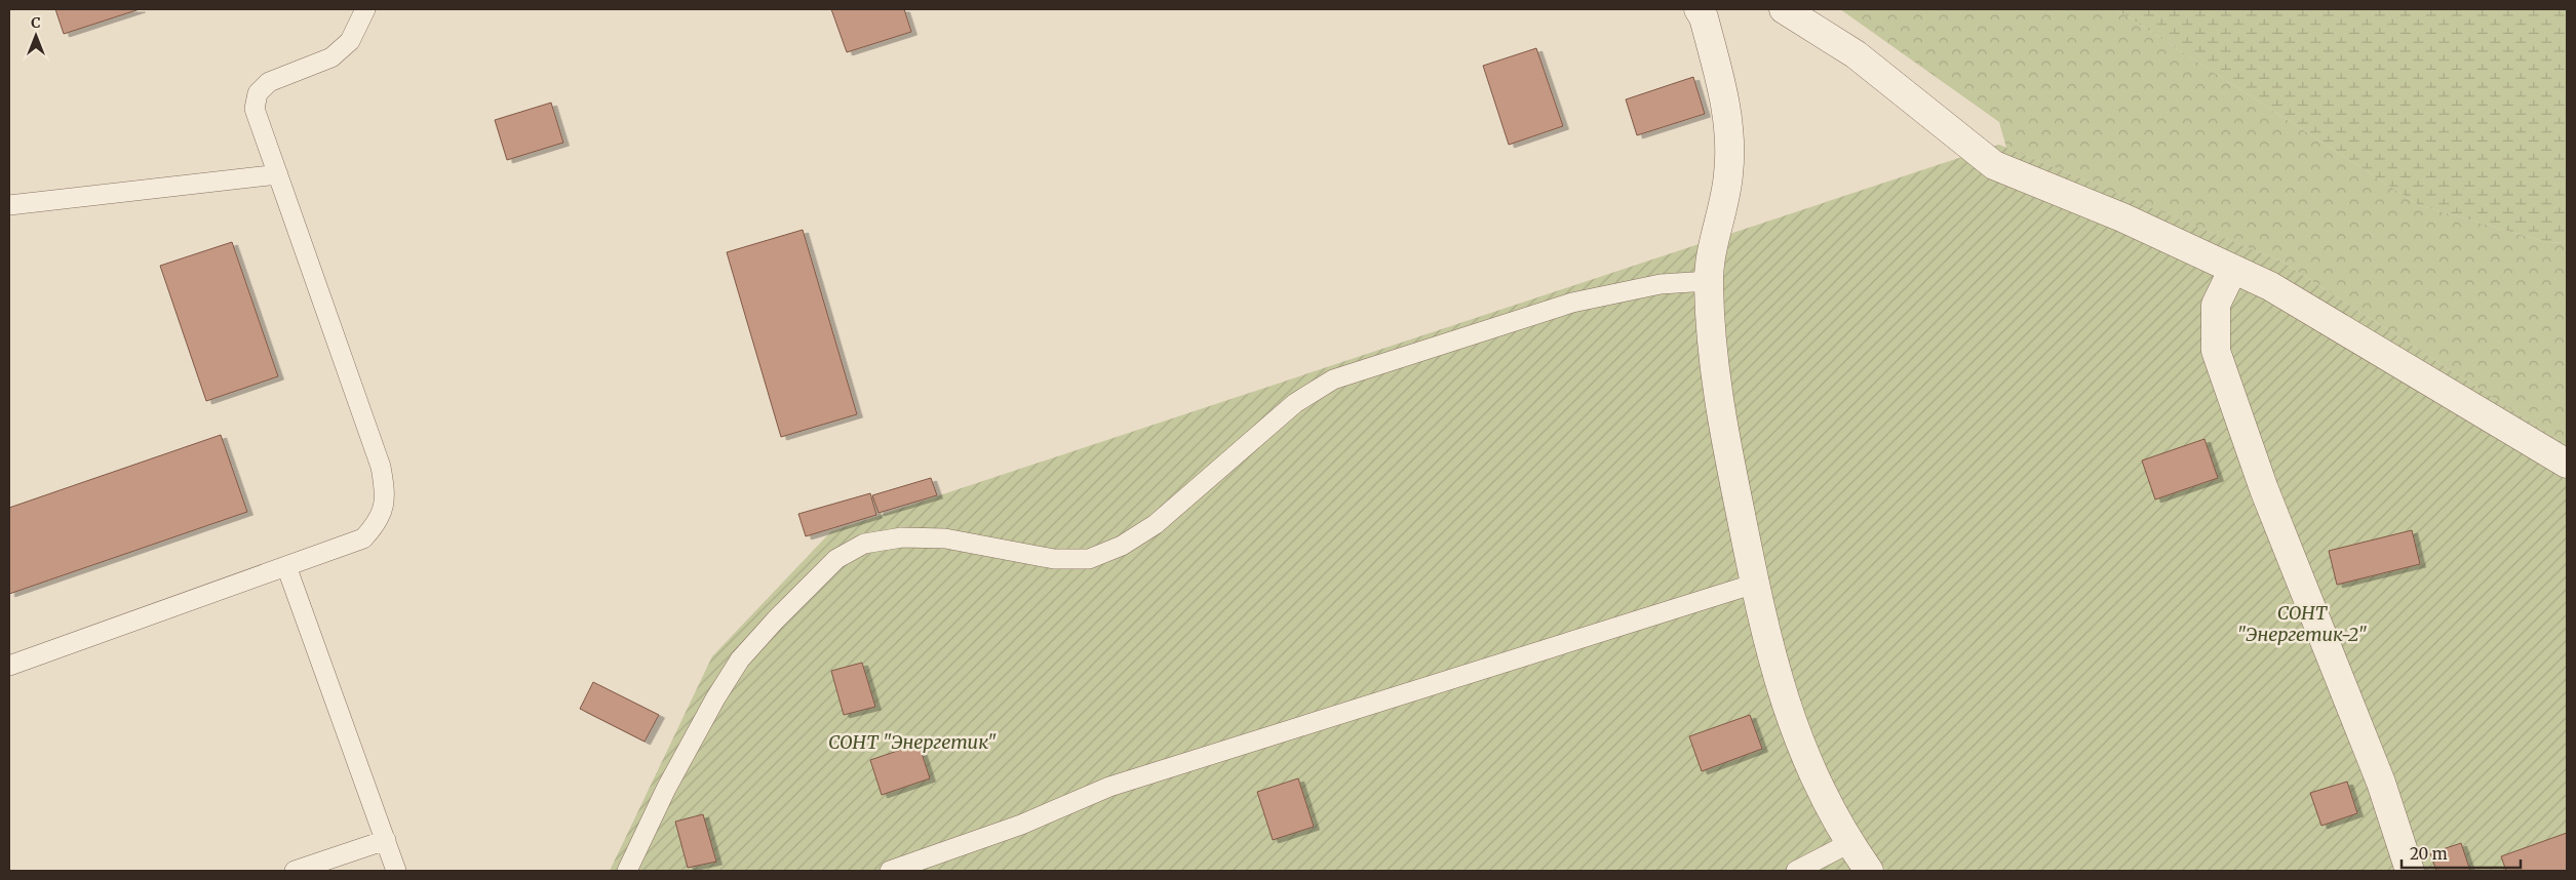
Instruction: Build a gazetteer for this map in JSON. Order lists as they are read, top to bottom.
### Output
{
  "parks": ["СОНТ \"Энергетик-2\"", "СОНТ \"Энергетик\""],
  "scale_bar": "20 m",
  "north": "top"
}
